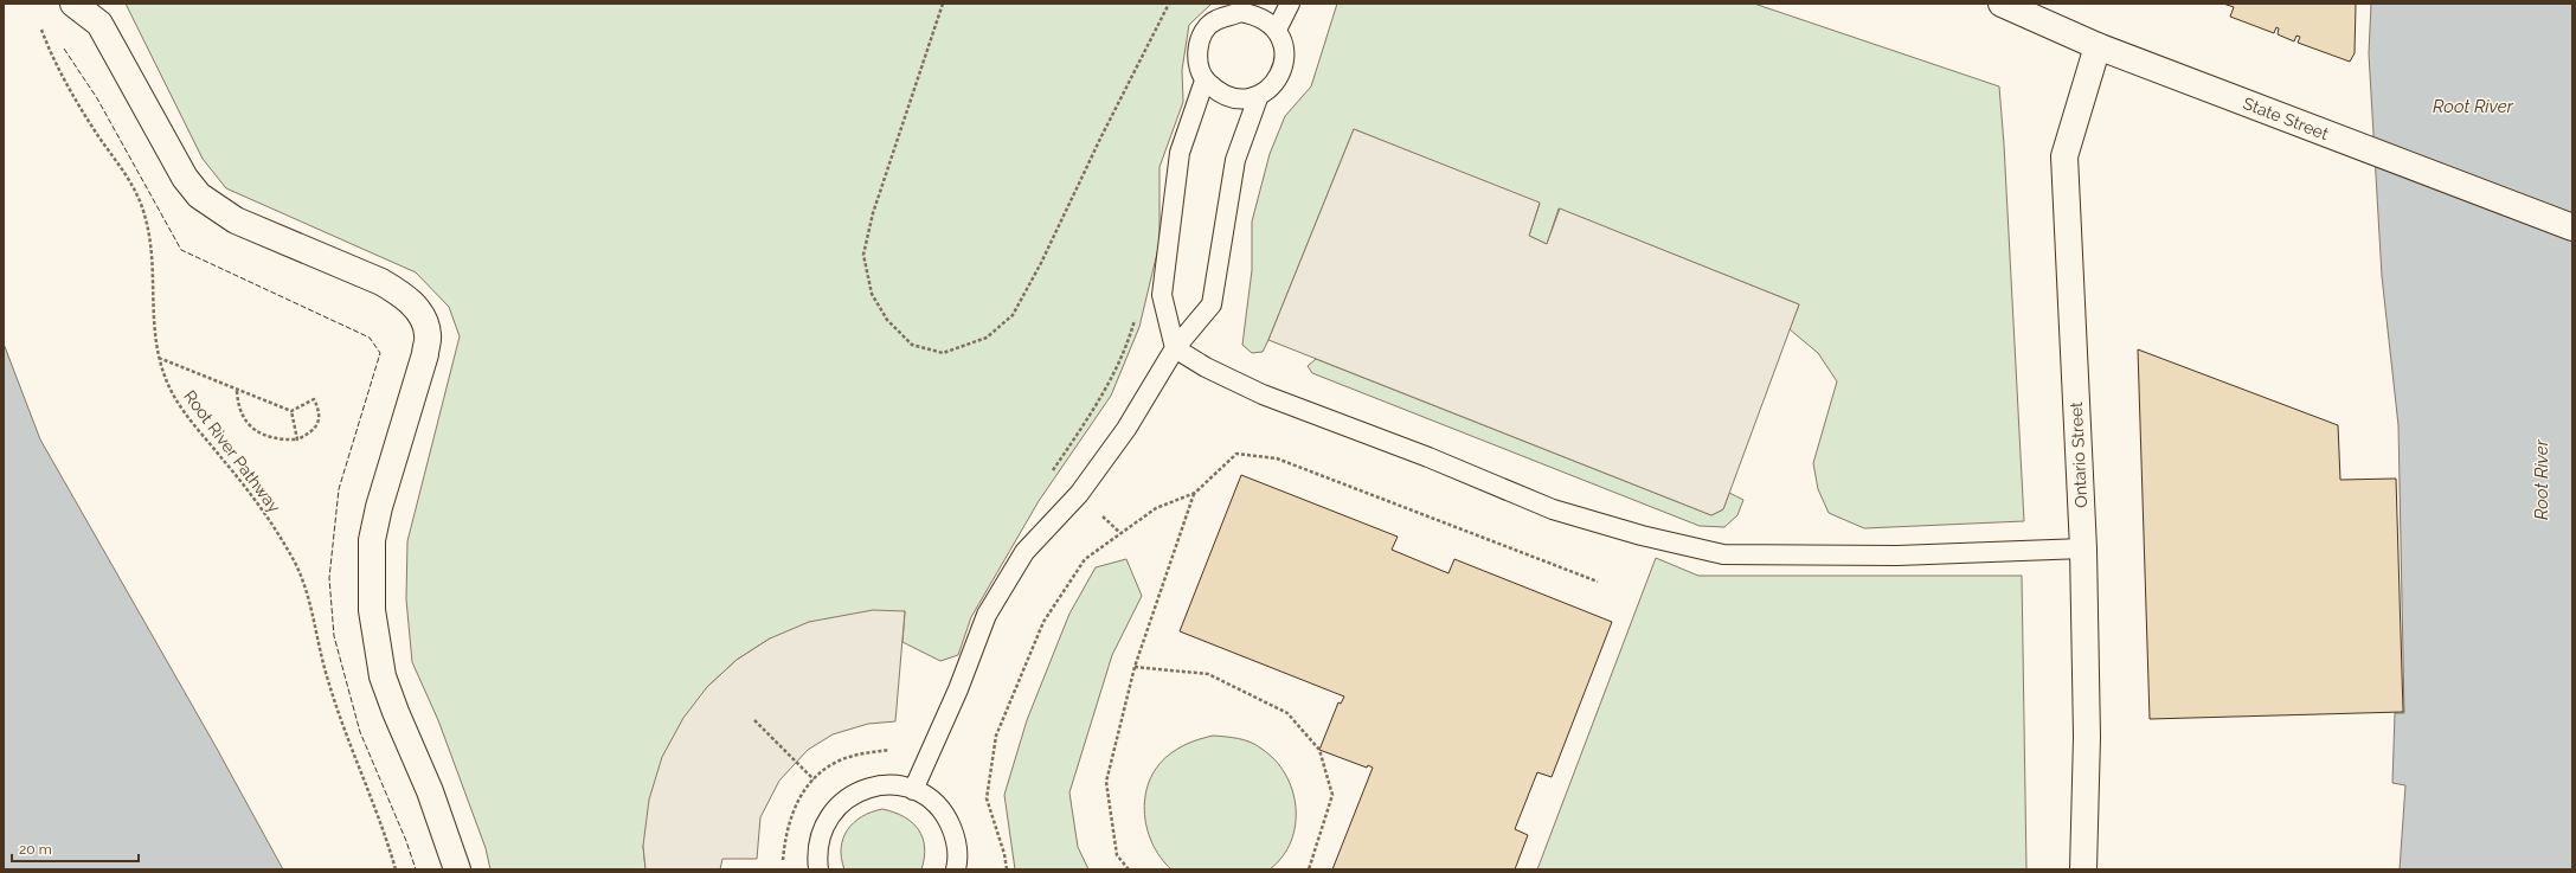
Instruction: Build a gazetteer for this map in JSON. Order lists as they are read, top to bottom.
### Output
{
  "streets": {
    "street": ["State Street", "Ontario Street"],
    "path": ["Root River Pathway"]
  },
  "crossings": [
    ["State Street", "Ontario Street"]
  ],
  "water": ["Root River"],
  "scale_bar": "20 m"
}
